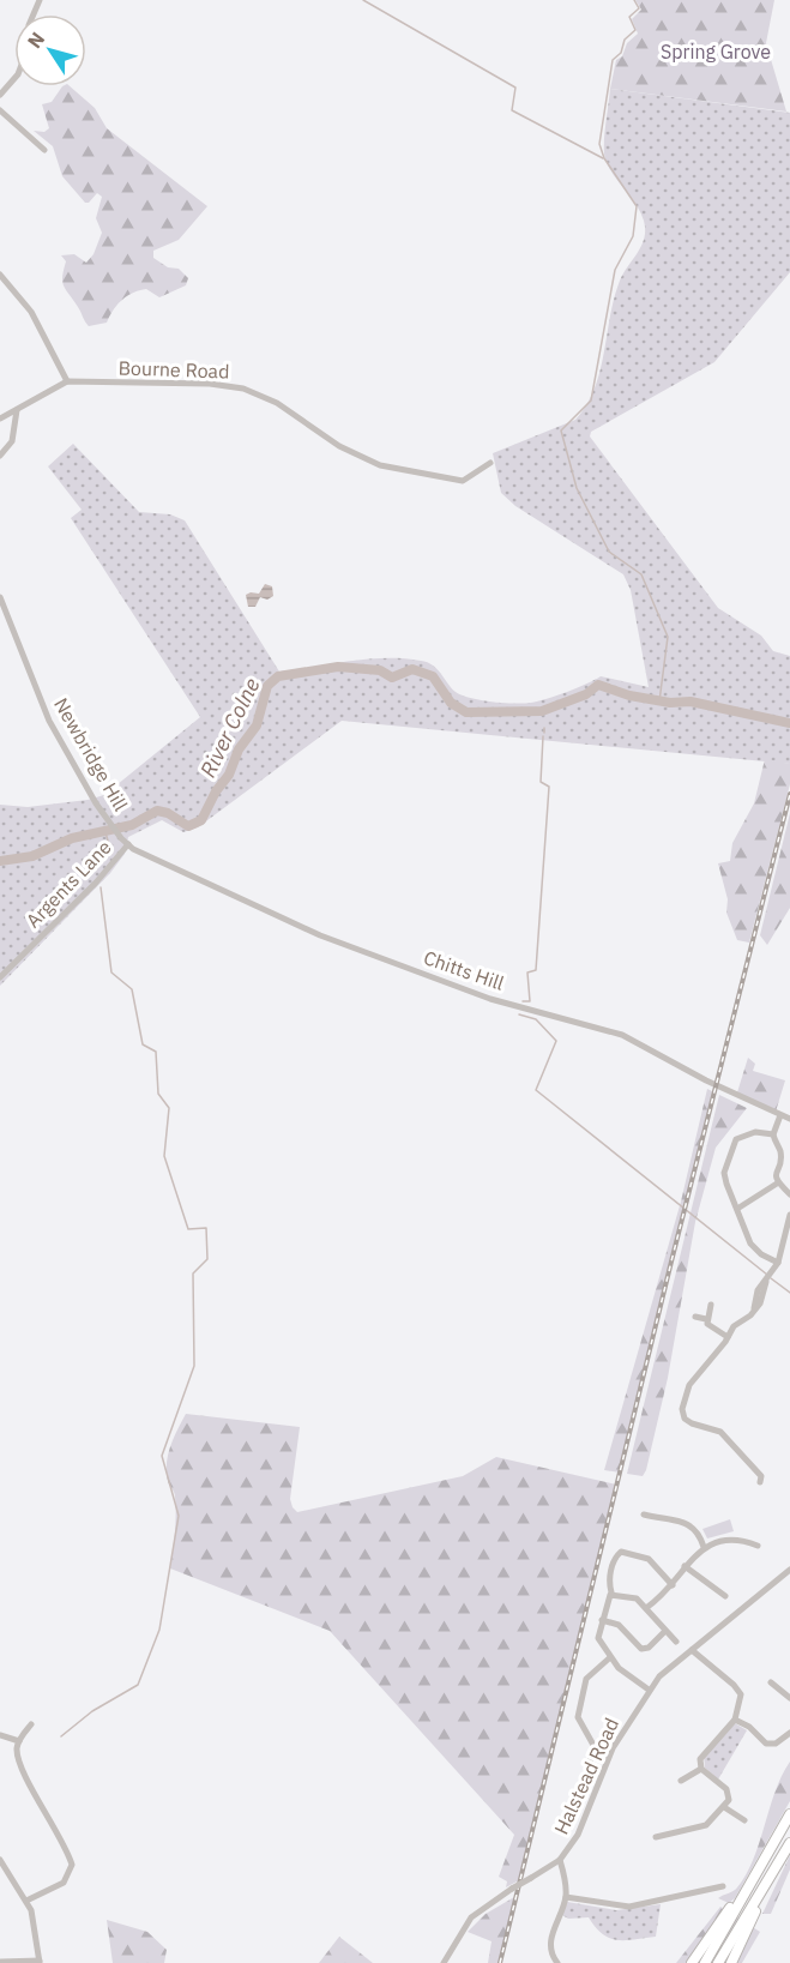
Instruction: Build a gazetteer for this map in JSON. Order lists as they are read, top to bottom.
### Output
{
  "streets": {
    "street": [
      "Bourne Road",
      "Newbridge Hill",
      "Argents Lane",
      "Chitts Hill",
      "Halstead Road"
    ]
  },
  "crossings": [
    ["Newbridge Hill", "Argents Lane"],
    ["Newbridge Hill", "Chitts Hill"],
    ["Argents Lane", "Chitts Hill"]
  ],
  "water": ["River Colne"],
  "parks": ["Spring Grove"],
  "north": "top left"
}
